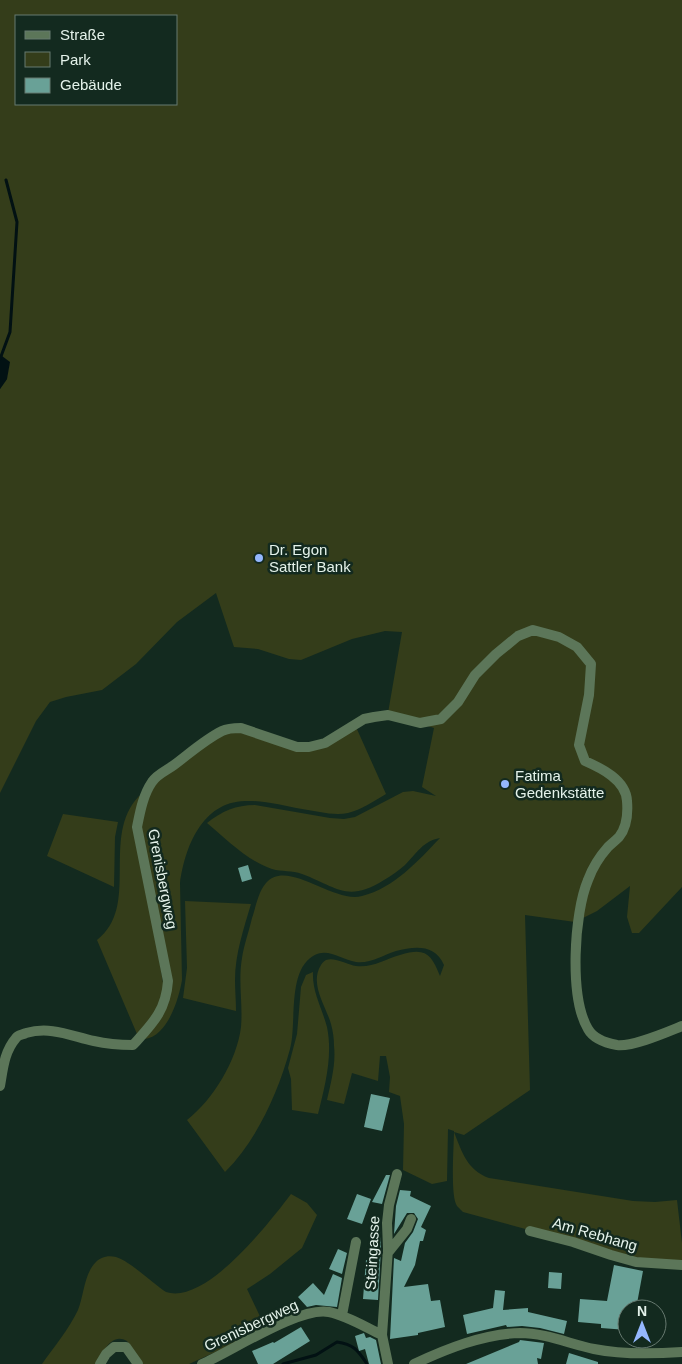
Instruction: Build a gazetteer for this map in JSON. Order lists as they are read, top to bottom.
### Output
{
  "streets": {
    "street": ["Grenisbergweg", "Am Rebhang", "Steingasse"]
  },
  "crossings": [
    ["Grenisbergweg", "Steingasse"]
  ],
  "places": ["Dr. Egon Sattler Bank", "Fatima Gedenkstätte"],
  "legend": ["Straße", "Park", "Gebäude"],
  "north": "top"
}
